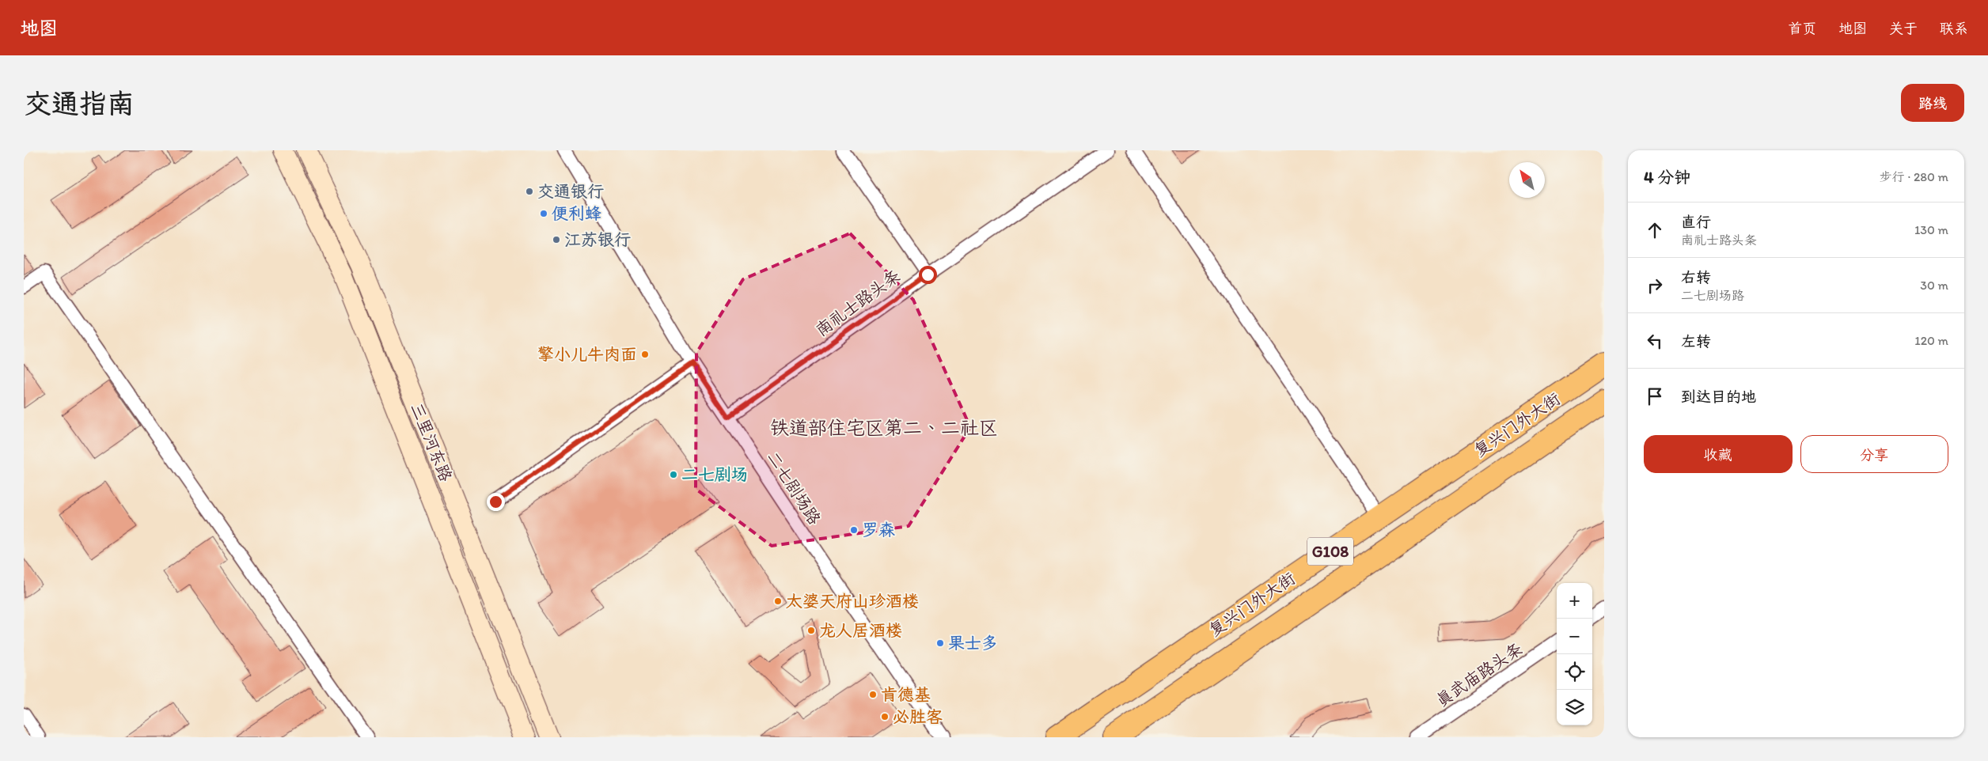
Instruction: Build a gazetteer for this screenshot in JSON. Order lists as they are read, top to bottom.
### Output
{
  "streets": {
    "highway": ["复兴门外大街", "G108"],
    "main road": ["三里河东路"],
    "street": ["南礼士路头条", "二七剧场路", "真武庙路头条"]
  },
  "crossings": [
    ["南礼士路头条", "二七剧场路"]
  ],
  "districts": ["铁道部住宅区第二、二社区"],
  "places": [
    "交通银行",
    "便利蜂",
    "江苏银行",
    "擎小儿牛肉面",
    "二七剧场",
    "罗森",
    "太婆天府山珍酒楼",
    "龙人居酒楼",
    "果士多",
    "肯德基",
    "必胜客"
  ],
  "north": "top left",
  "page": {
    "header": "地图",
    "nav": [
      "首页",
      "地图",
      "关于",
      "联系"
    ],
    "buttons": [
      "路线",
      ["收藏", "分享"]
    ],
    "title": "交通指南",
    "heading": ["4 分钟", "步行 · 280 m"],
    "list": [
      ["直行", "南礼士路头条", "130 m"],
      ["右转", "二七剧场路", "30 m"],
      ["左转", "120 m"],
      "到达目的地"
    ],
    "map_buttons": ["+", "−"]
  }
}
